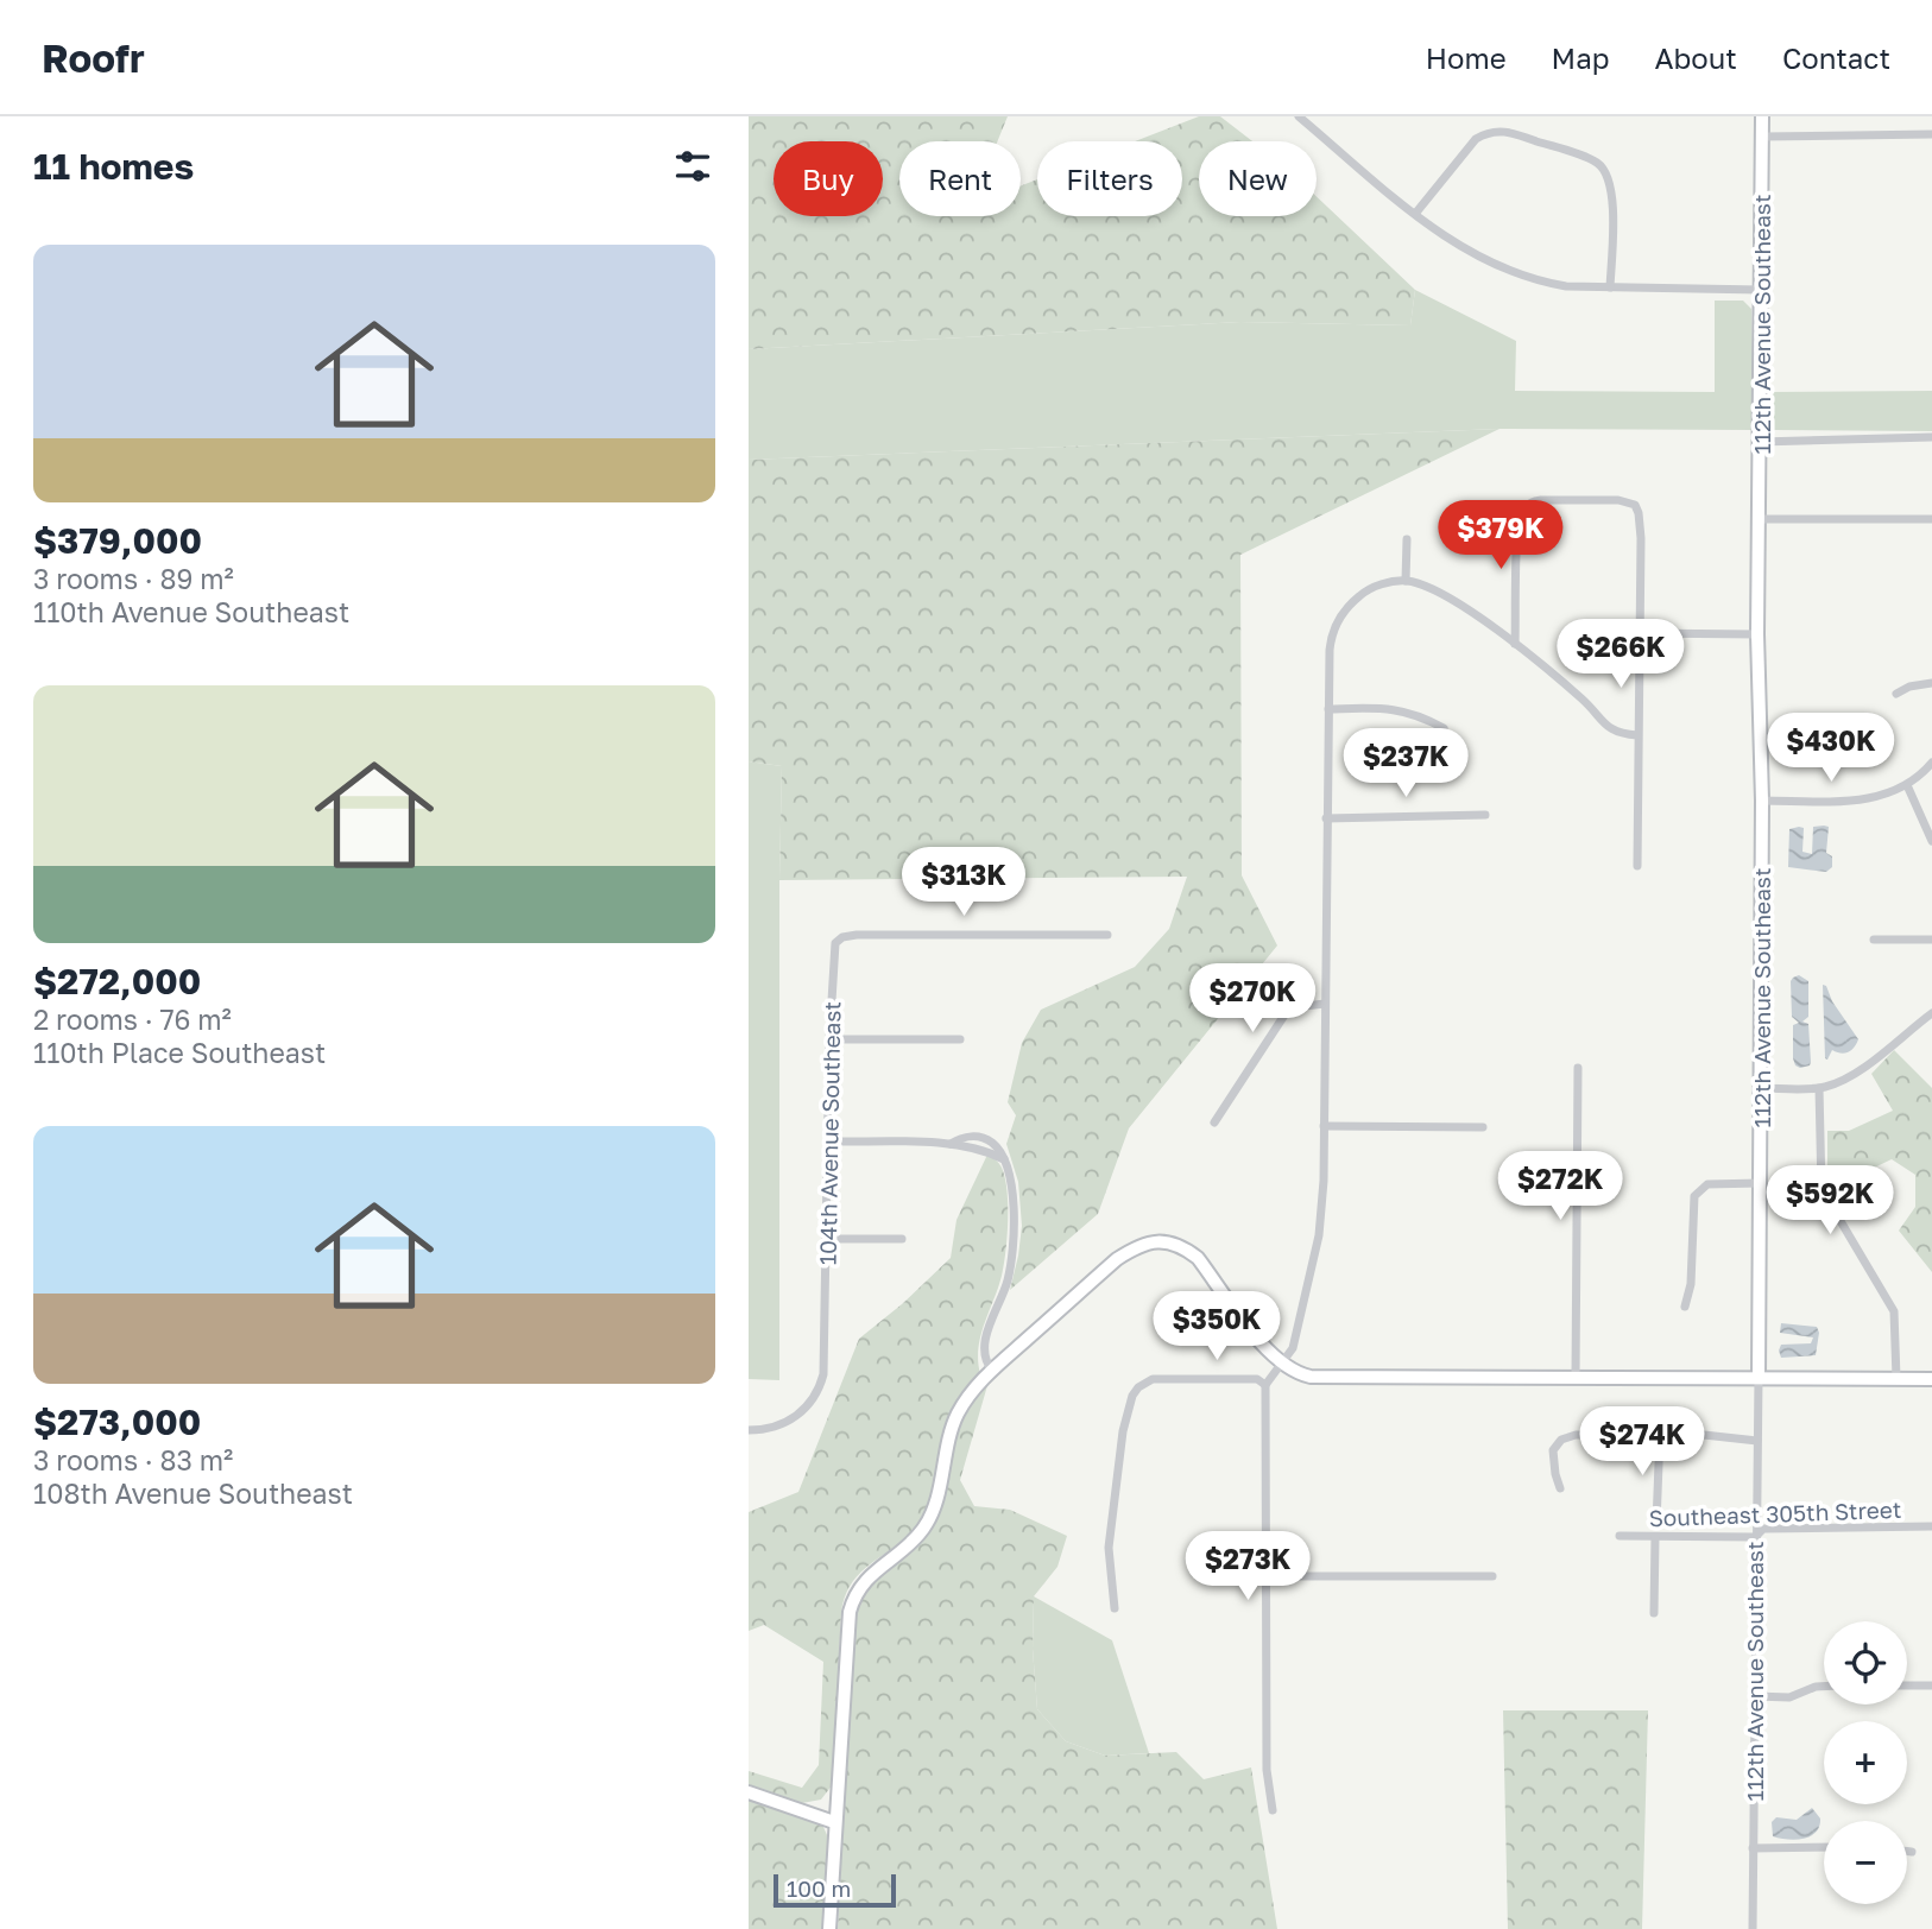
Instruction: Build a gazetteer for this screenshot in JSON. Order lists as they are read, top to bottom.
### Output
{
  "streets": {
    "street": ["112th Avenue Southeast", "104th Avenue Southeast", "Southeast 305th Street"]
  },
  "crossings": [
    ["112th Avenue Southeast", "Southeast 305th Street"]
  ],
  "scale_bar": "100 m",
  "page": {
    "header": "Roofr",
    "nav": [
      "Home",
      "Map",
      "About",
      "Contact"
    ],
    "heading": "11 homes",
    "chip": [
      "Buy",
      "Rent",
      "Filters",
      "New"
    ],
    "list": [
      {
        "name": "$379,000",
        "note": "3 rooms · 89 m² · 110th Avenue Southeast"
      },
      {
        "name": "$272,000",
        "note": "2 rooms · 76 m² · 110th Place Southeast"
      },
      {
        "name": "$273,000",
        "note": "3 rooms · 83 m² · 108th Avenue Southeast"
      }
    ],
    "price": [
      "$379K",
      "$266K",
      "$430K",
      "$237K",
      "$313K",
      "$270K",
      "$272K",
      "$592K",
      "$350K",
      "$274K",
      "$273K"
    ],
    "map_buttons": ["+", "−"],
    "scale": "100 m"
  }
}
